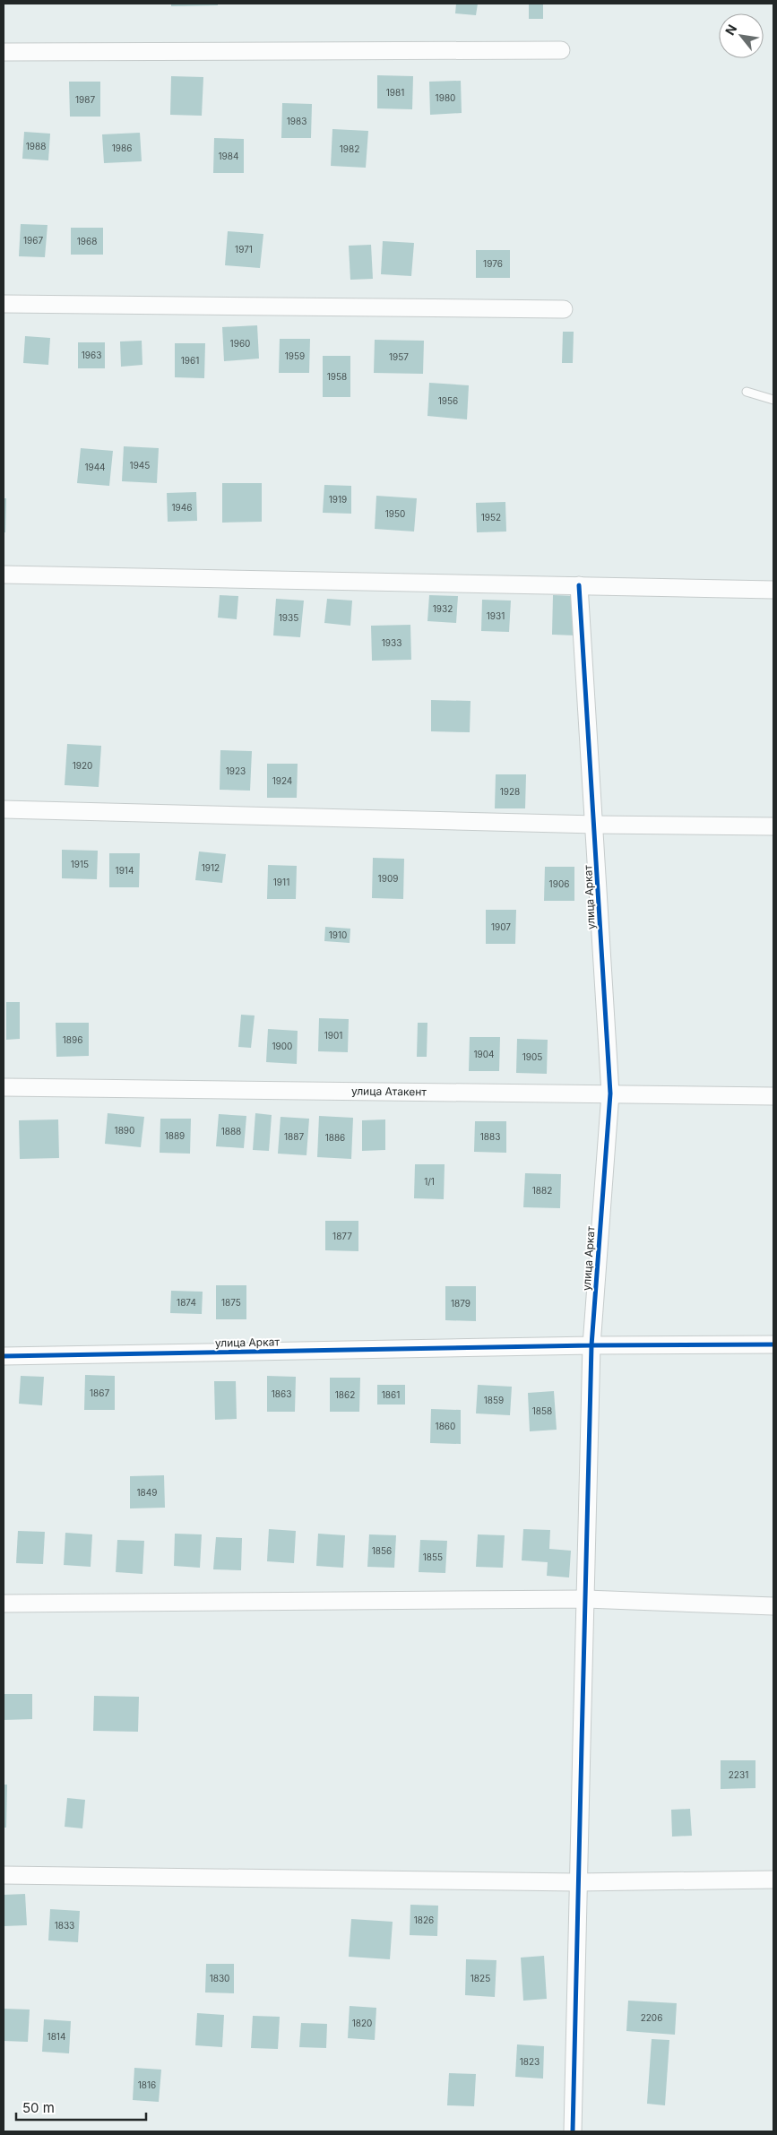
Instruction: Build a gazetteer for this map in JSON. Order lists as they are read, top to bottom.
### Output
{
  "streets": {
    "street": ["улица Аркат", "улица Атакент"]
  },
  "crossings": [
    ["улица Аркат", "улица Атакент"]
  ],
  "house_numbers": [
    "1981",
    "1980",
    "1987",
    "1983",
    "1988",
    "1986",
    "1982",
    "1984",
    "1967",
    "1968",
    "1971",
    "1976",
    "1960",
    "1963",
    "1959",
    "1957",
    "1961",
    "1958",
    "1956",
    "1945",
    "1944",
    "1919",
    "1946",
    "1950",
    "1952",
    "1932",
    "1931",
    "1935",
    "1933",
    "1920",
    "1923",
    "1924",
    "1928",
    "1915",
    "1912",
    "1914",
    "1909",
    "1911",
    "1906",
    "1907",
    "1910",
    "1901",
    "1896",
    "1900",
    "1904",
    "1905",
    "1890",
    "1888",
    "1889",
    "1887",
    "1883",
    "1886",
    "1/1",
    "1882",
    "1877",
    "1874",
    "1875",
    "1879",
    "1867",
    "1863",
    "1862",
    "1861",
    "1859",
    "1858",
    "1860",
    "1849",
    "1856",
    "1855",
    "2231",
    "1826",
    "1833",
    "1830",
    "1825",
    "2206",
    "1820",
    "1814",
    "1823",
    "1816"
  ],
  "scale_bar": "50 m",
  "north": "top left"
}
